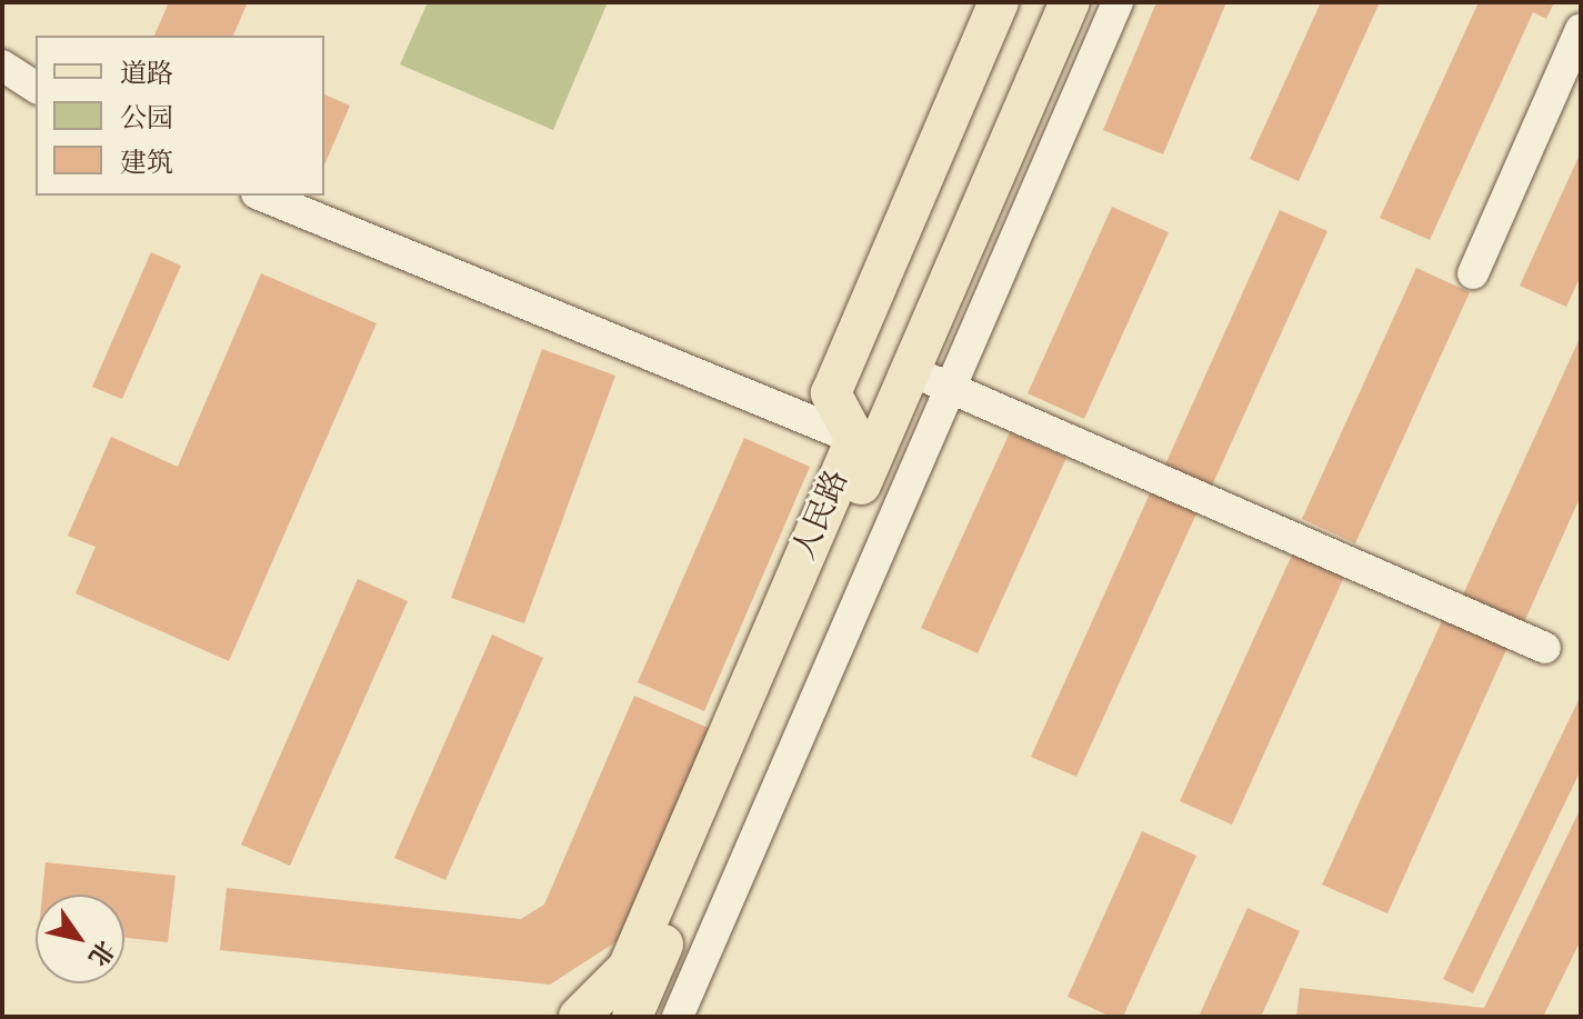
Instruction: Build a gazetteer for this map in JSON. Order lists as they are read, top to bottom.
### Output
{
  "streets": {
    "main road": ["人民路"]
  },
  "legend": ["道路", "公园", "建筑"],
  "north": "bottom right"
}
